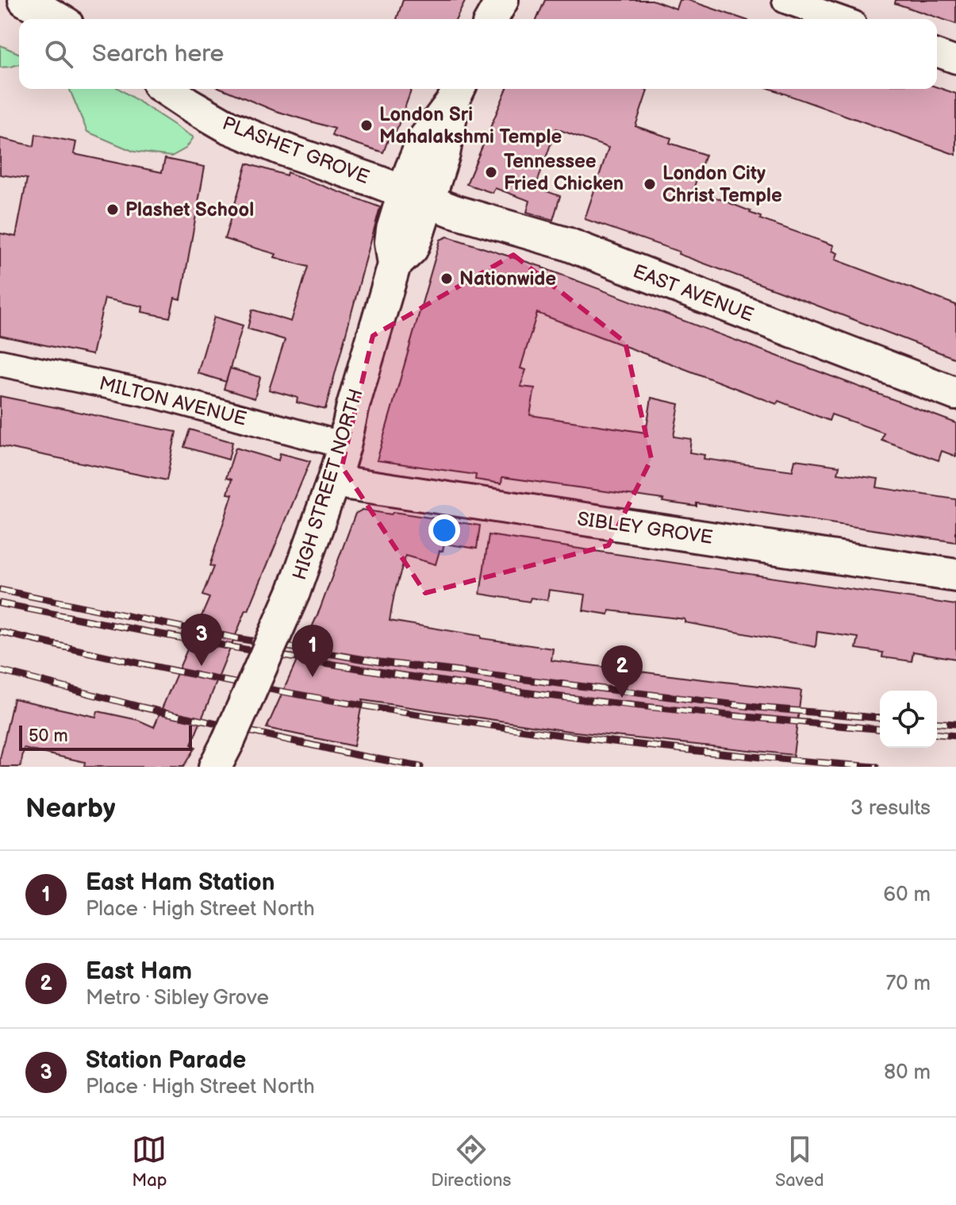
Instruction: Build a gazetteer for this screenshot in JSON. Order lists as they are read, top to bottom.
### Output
{
  "streets": {
    "main road": [
      "PLASHET GROVE",
      "EAST AVENUE",
      "HIGH STREET NORTH",
      "SIBLEY GROVE"
    ],
    "street": ["MILTON AVENUE"]
  },
  "crossings": [
    ["PLASHET GROVE", "EAST AVENUE"],
    ["PLASHET GROVE", "HIGH STREET NORTH"],
    ["EAST AVENUE", "HIGH STREET NORTH"],
    ["MILTON AVENUE", "HIGH STREET NORTH"],
    ["HIGH STREET NORTH", "SIBLEY GROVE"]
  ],
  "places": [
    "London Sri Mahalakshmi Temple",
    "Tennessee Fried Chicken",
    "London City Christ Temple",
    "Plashet School",
    "Nationwide"
  ],
  "scale_bar": "50 m",
  "page": {
    "search": "Search here",
    "pins": ["3", "1", "2"],
    "scale": "50 m",
    "heading": ["Nearby", "3 results"],
    "list": [
      {
        "mark": "1",
        "name": "East Ham Station",
        "note": "Place · High Street North",
        "value": "60 m"
      },
      {
        "mark": "2",
        "name": "East Ham",
        "note": "Metro · Sibley Grove",
        "value": "70 m"
      },
      {
        "mark": "3",
        "name": "Station Parade",
        "note": "Place · High Street North",
        "value": "80 m"
      }
    ],
    "nav": ["Map", "Directions", "Saved"]
  }
}
